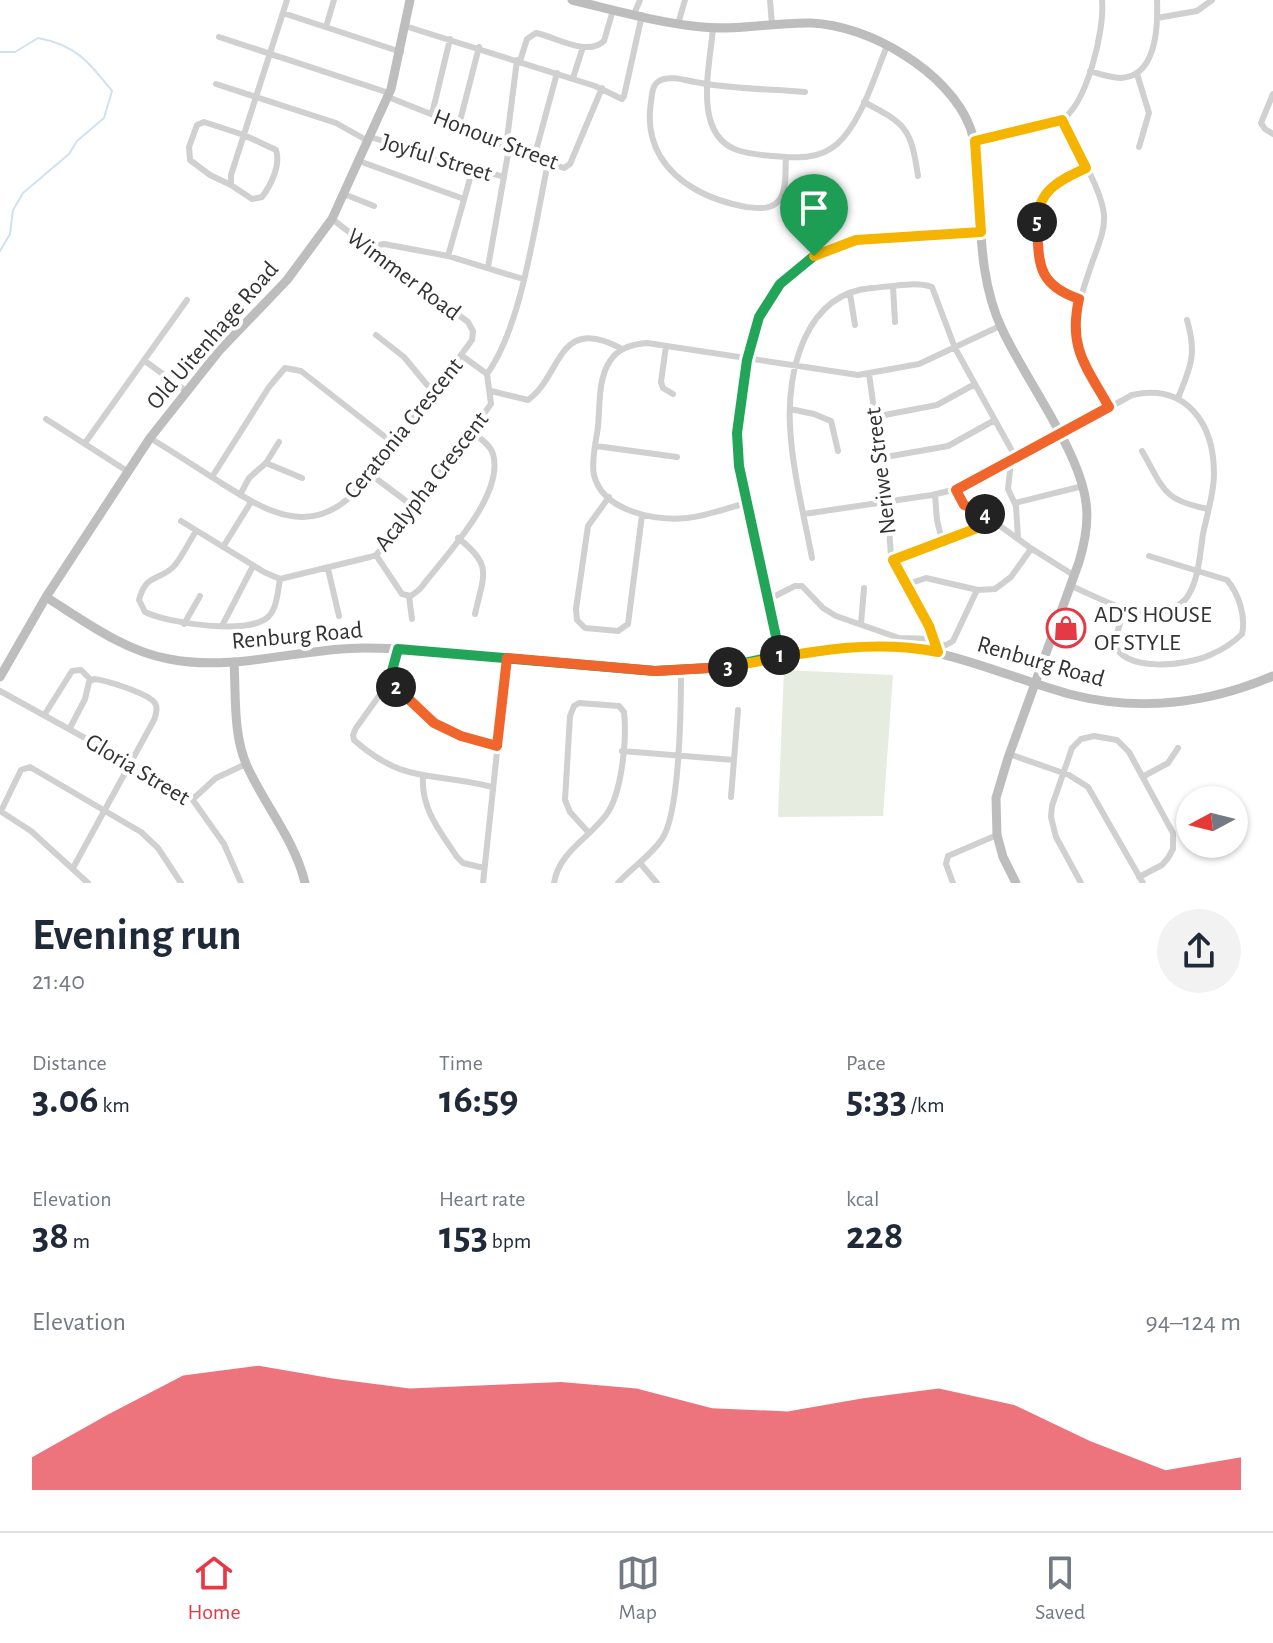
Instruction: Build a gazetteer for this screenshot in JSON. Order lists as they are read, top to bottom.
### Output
{
  "streets": {
    "street": [
      "Honour Street",
      "Joyful Street",
      "Wimmer Road",
      "Old Uitenhage Road",
      "Ceratonia Crescent",
      "Neriwe Street",
      "Acalypha Crescent",
      "Renburg Road",
      "Gloria Street"
    ]
  },
  "crossings": [
    ["Honour Street", "Old Uitenhage Road"],
    ["Joyful Street", "Old Uitenhage Road"],
    ["Wimmer Road", "Old Uitenhage Road"],
    ["Wimmer Road", "Ceratonia Crescent"],
    ["Old Uitenhage Road", "Ceratonia Crescent"],
    ["Old Uitenhage Road", "Renburg Road"],
    ["Ceratonia Crescent", "Acalypha Crescent"],
    ["Neriwe Street", "Renburg Road"]
  ],
  "places": {
    "shop": ["AD'S HOUSE OF STYLE"]
  },
  "north": "left",
  "page": {
    "pins": [
      "5",
      "4",
      "1",
      "3",
      "2"
    ],
    "heading": ["Evening run", "21:40"],
    "stats": [
      ["Distance", "3.06 km"],
      ["Time", "16:59"],
      ["Pace", "5:33 /km"],
      ["Elevation", "38 m"],
      ["Heart rate", "153 bpm"],
      ["kcal", "228"]
    ],
    "chart": ["Elevation", "94–124 m"],
    "tabs": ["Home", "Map", "Saved"]
  }
}
